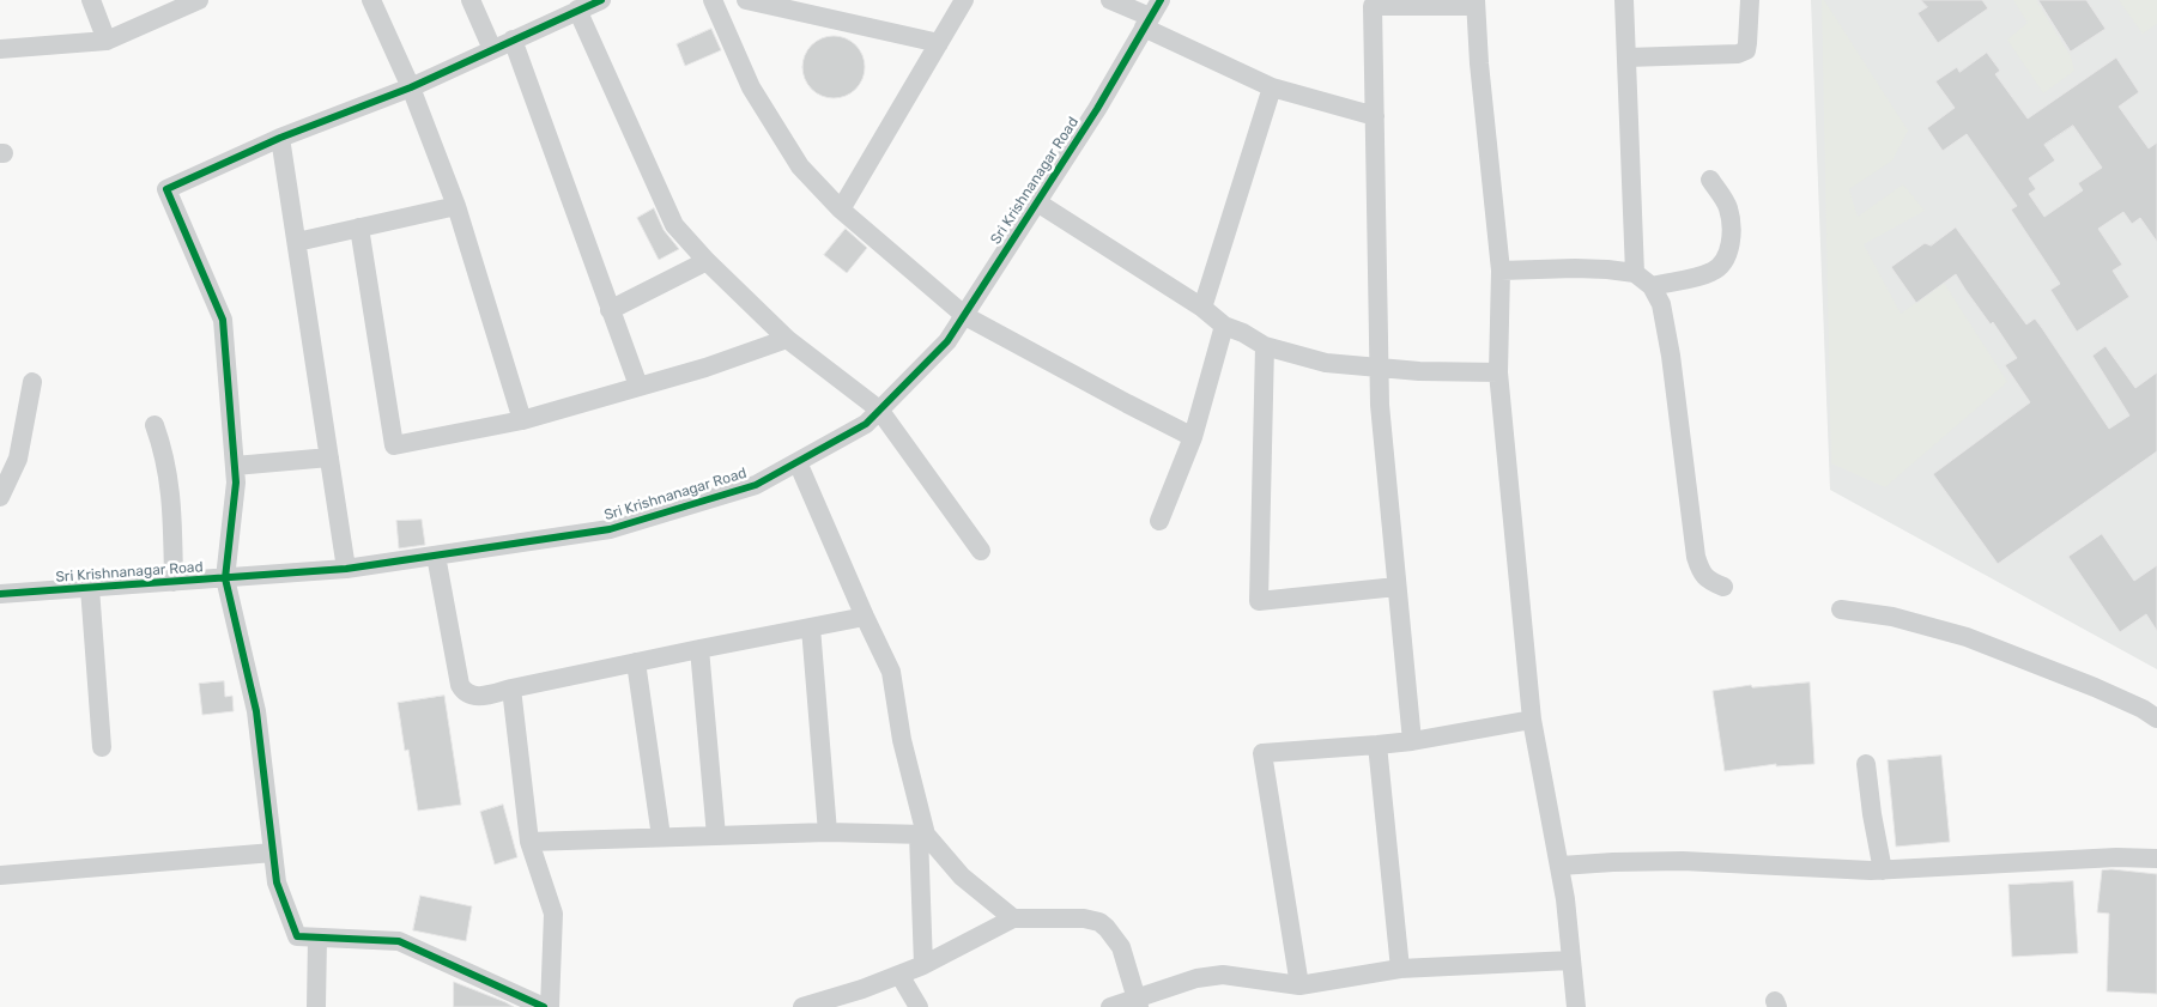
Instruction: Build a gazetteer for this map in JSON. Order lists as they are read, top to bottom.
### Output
{
  "streets": {
    "street": ["Sri Krishnanagar Road"]
  }
}
